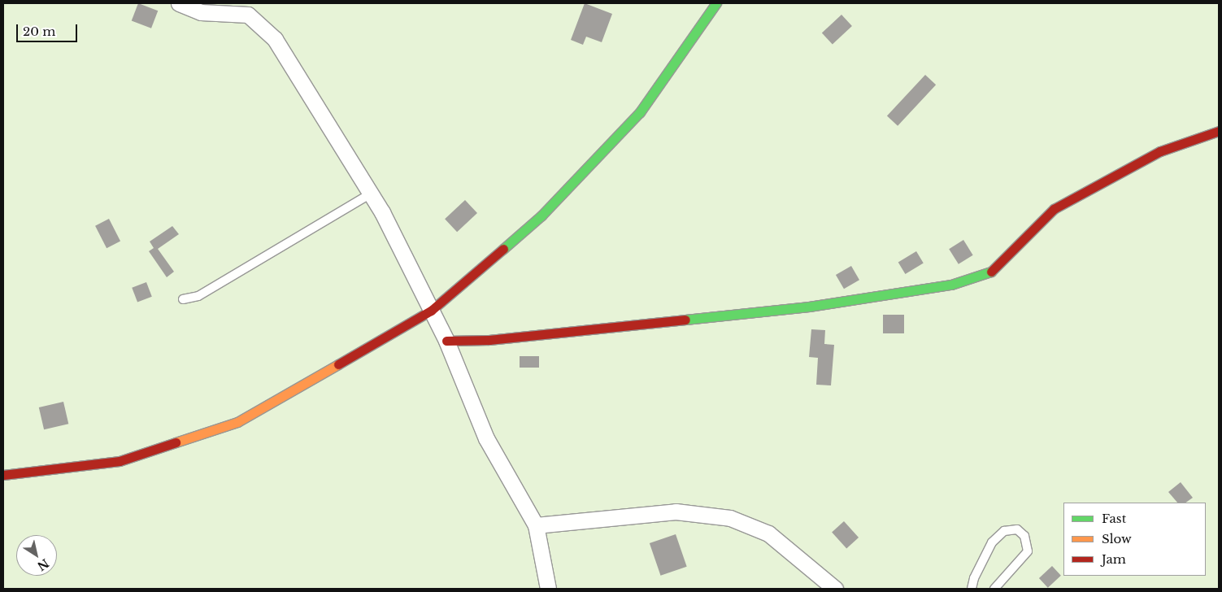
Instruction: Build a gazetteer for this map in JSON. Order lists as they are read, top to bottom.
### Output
{
  "legend": ["Fast", "Slow", "Jam"],
  "scale_bar": "20 m",
  "north": "bottom right"
}
